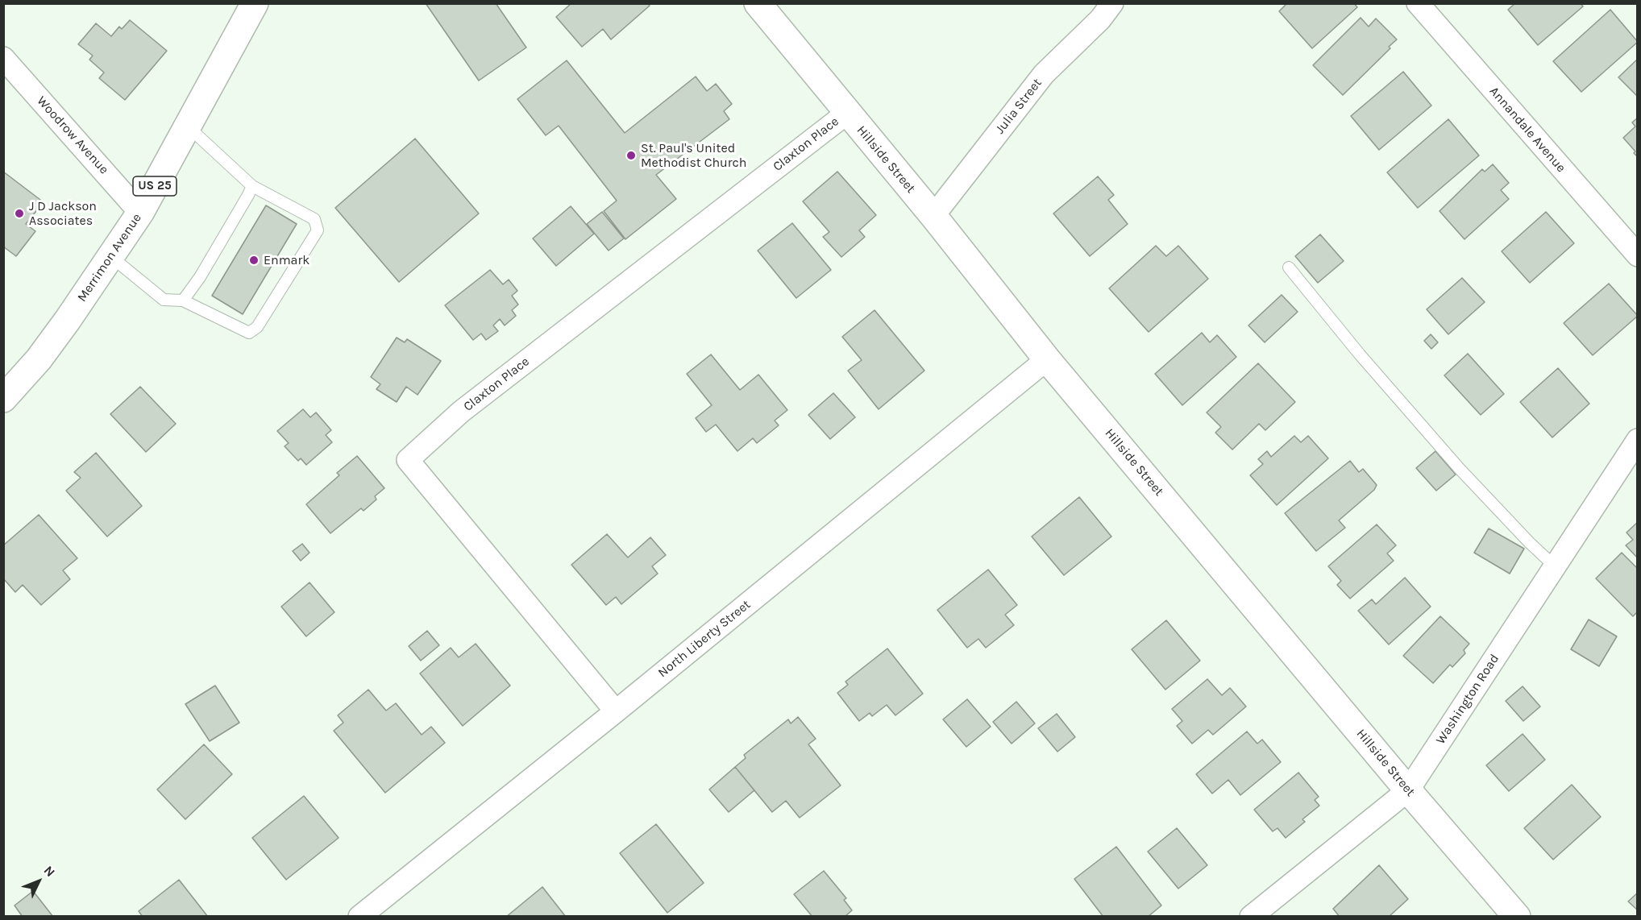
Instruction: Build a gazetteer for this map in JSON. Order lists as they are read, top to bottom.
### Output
{
  "streets": {
    "street": [
      "Julia Street",
      "Annandale Avenue",
      "Woodrow Avenue",
      "Claxton Place",
      "Hillside Street",
      "US 25",
      "Merrimon Avenue",
      "North Liberty Street",
      "Washington Road"
    ]
  },
  "crossings": [
    ["Julia Street", "Hillside Street"],
    ["Woodrow Avenue", "Merrimon Avenue"],
    ["Claxton Place", "Hillside Street"],
    ["Claxton Place", "North Liberty Street"],
    ["Hillside Street", "North Liberty Street"],
    ["Hillside Street", "Washington Road"]
  ],
  "places": ["St. Paul's United Methodist Church", "J D Jackson Associates", "Enmark"],
  "north": "top right"
}
